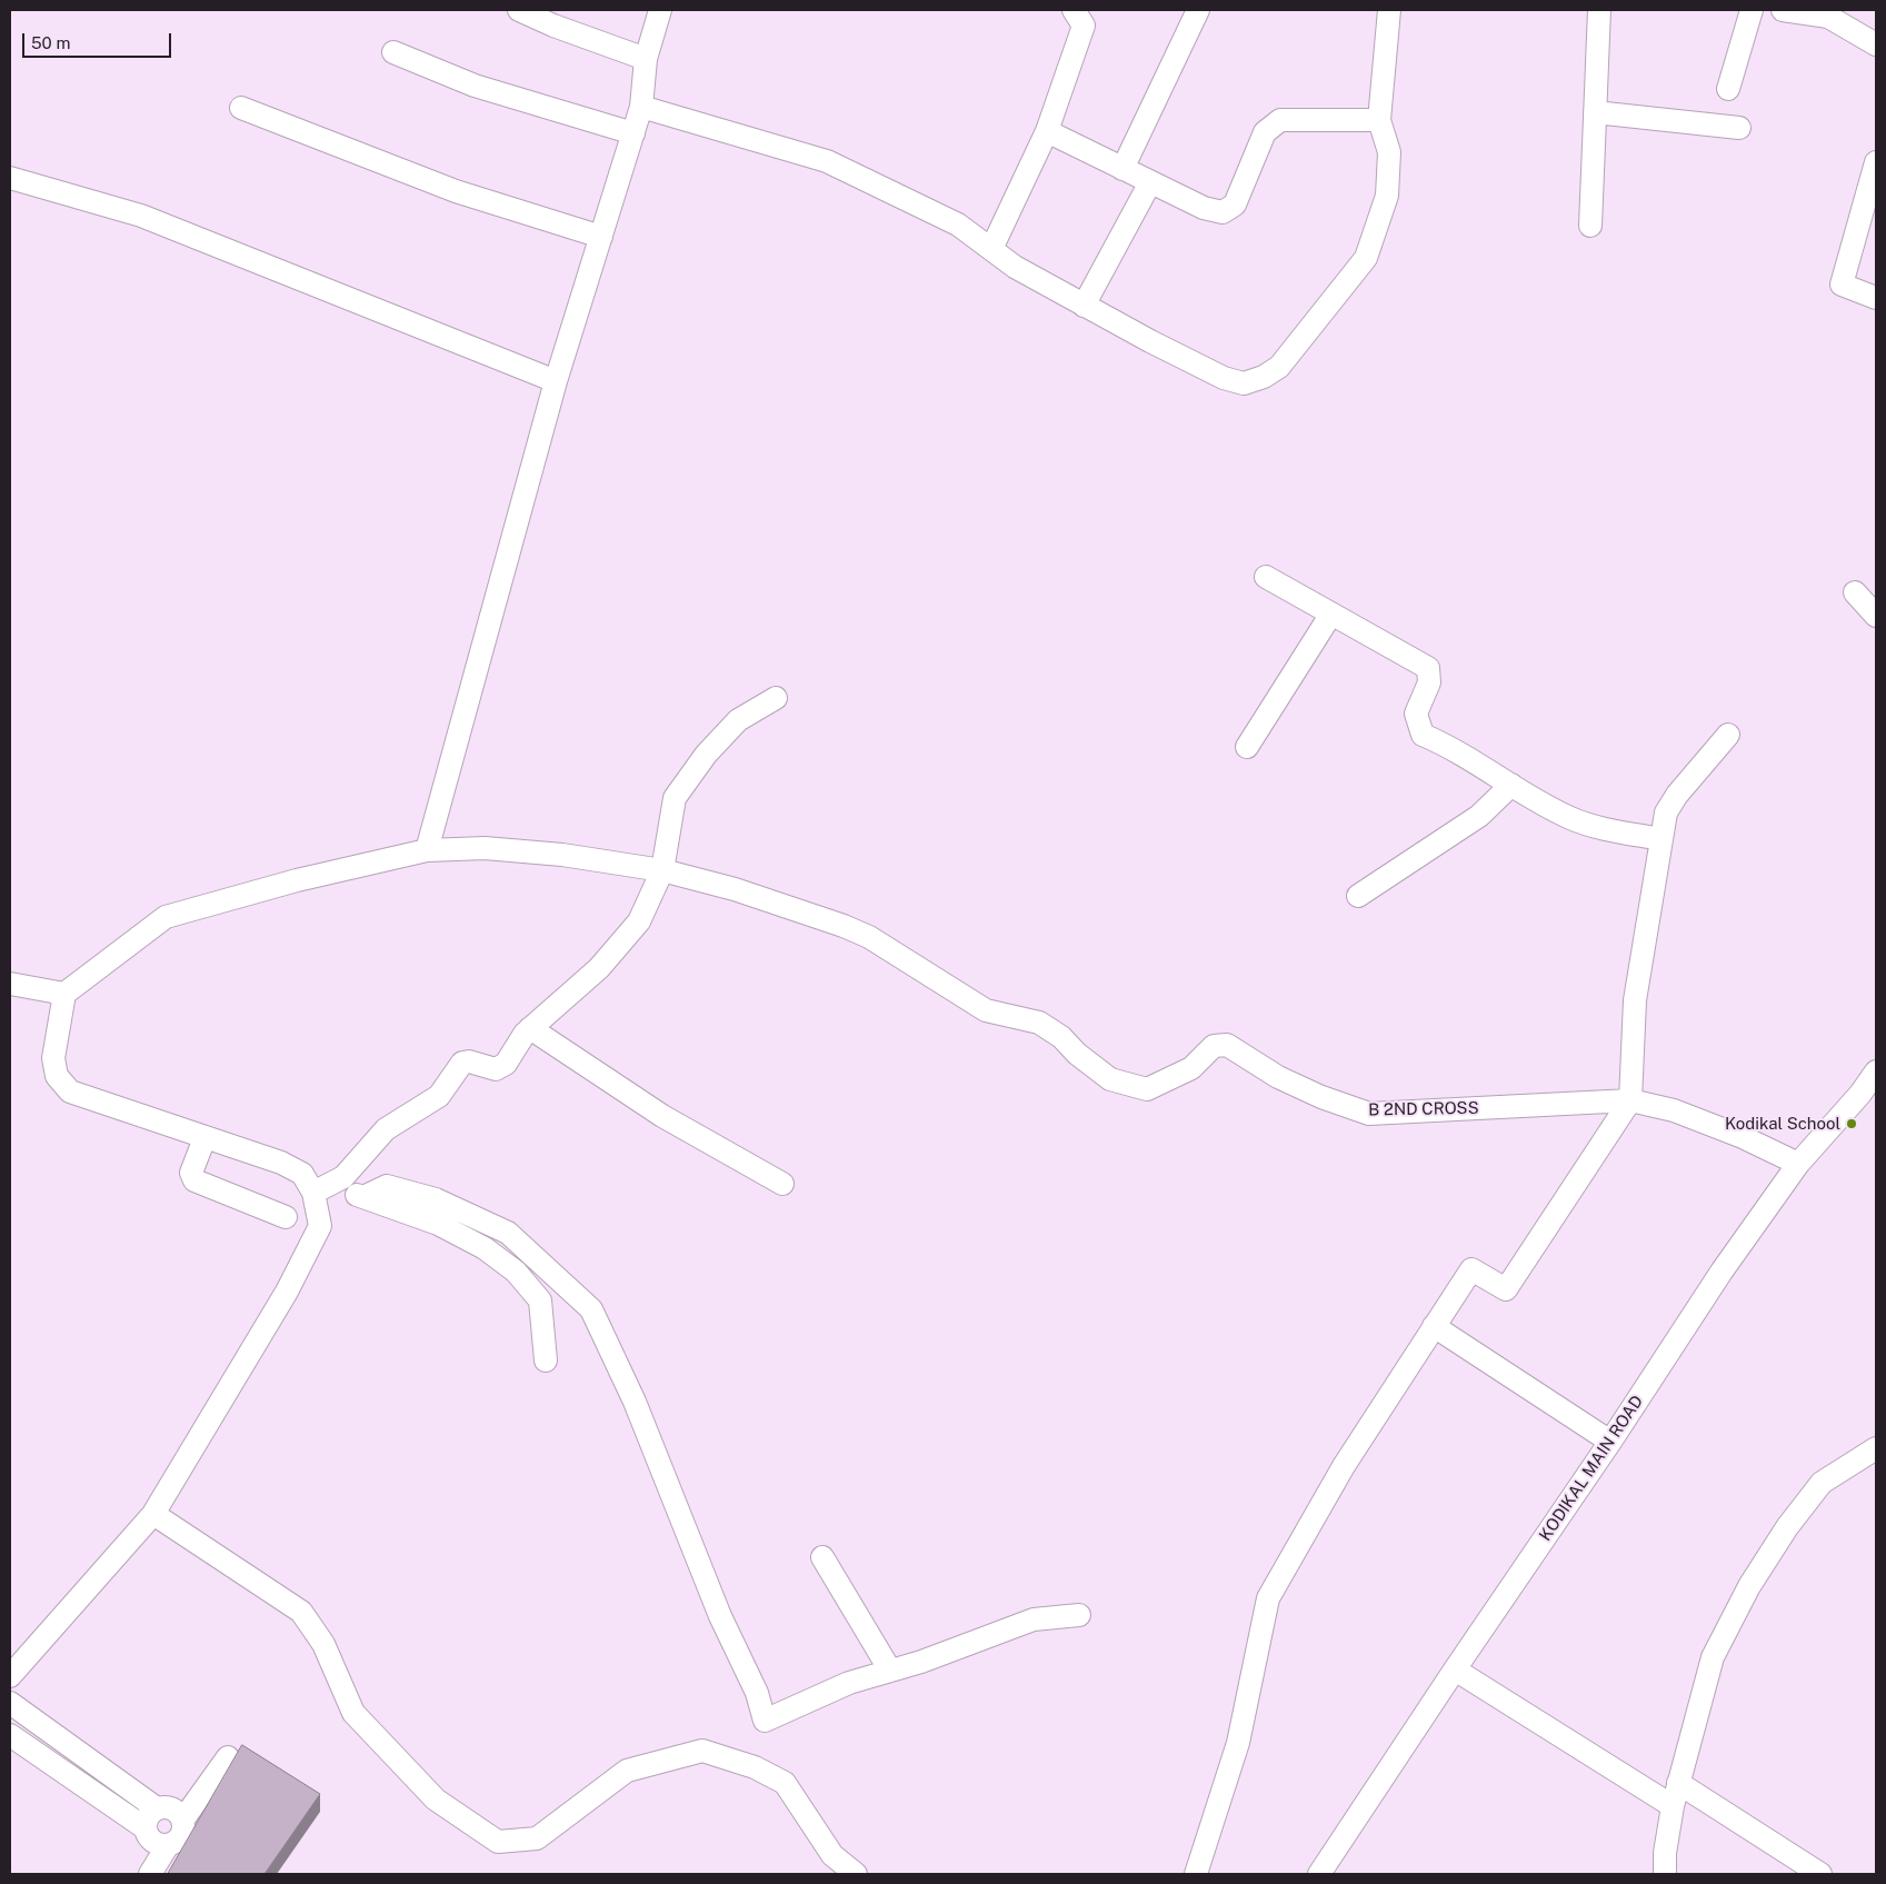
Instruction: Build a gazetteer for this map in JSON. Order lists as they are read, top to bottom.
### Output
{
  "streets": {
    "street": ["B 2ND CROSS", "KODIKAL MAIN ROAD"]
  },
  "crossings": [
    ["B 2ND CROSS", "KODIKAL MAIN ROAD"]
  ],
  "places": ["Kodikal School"],
  "scale_bar": "50 m"
}
